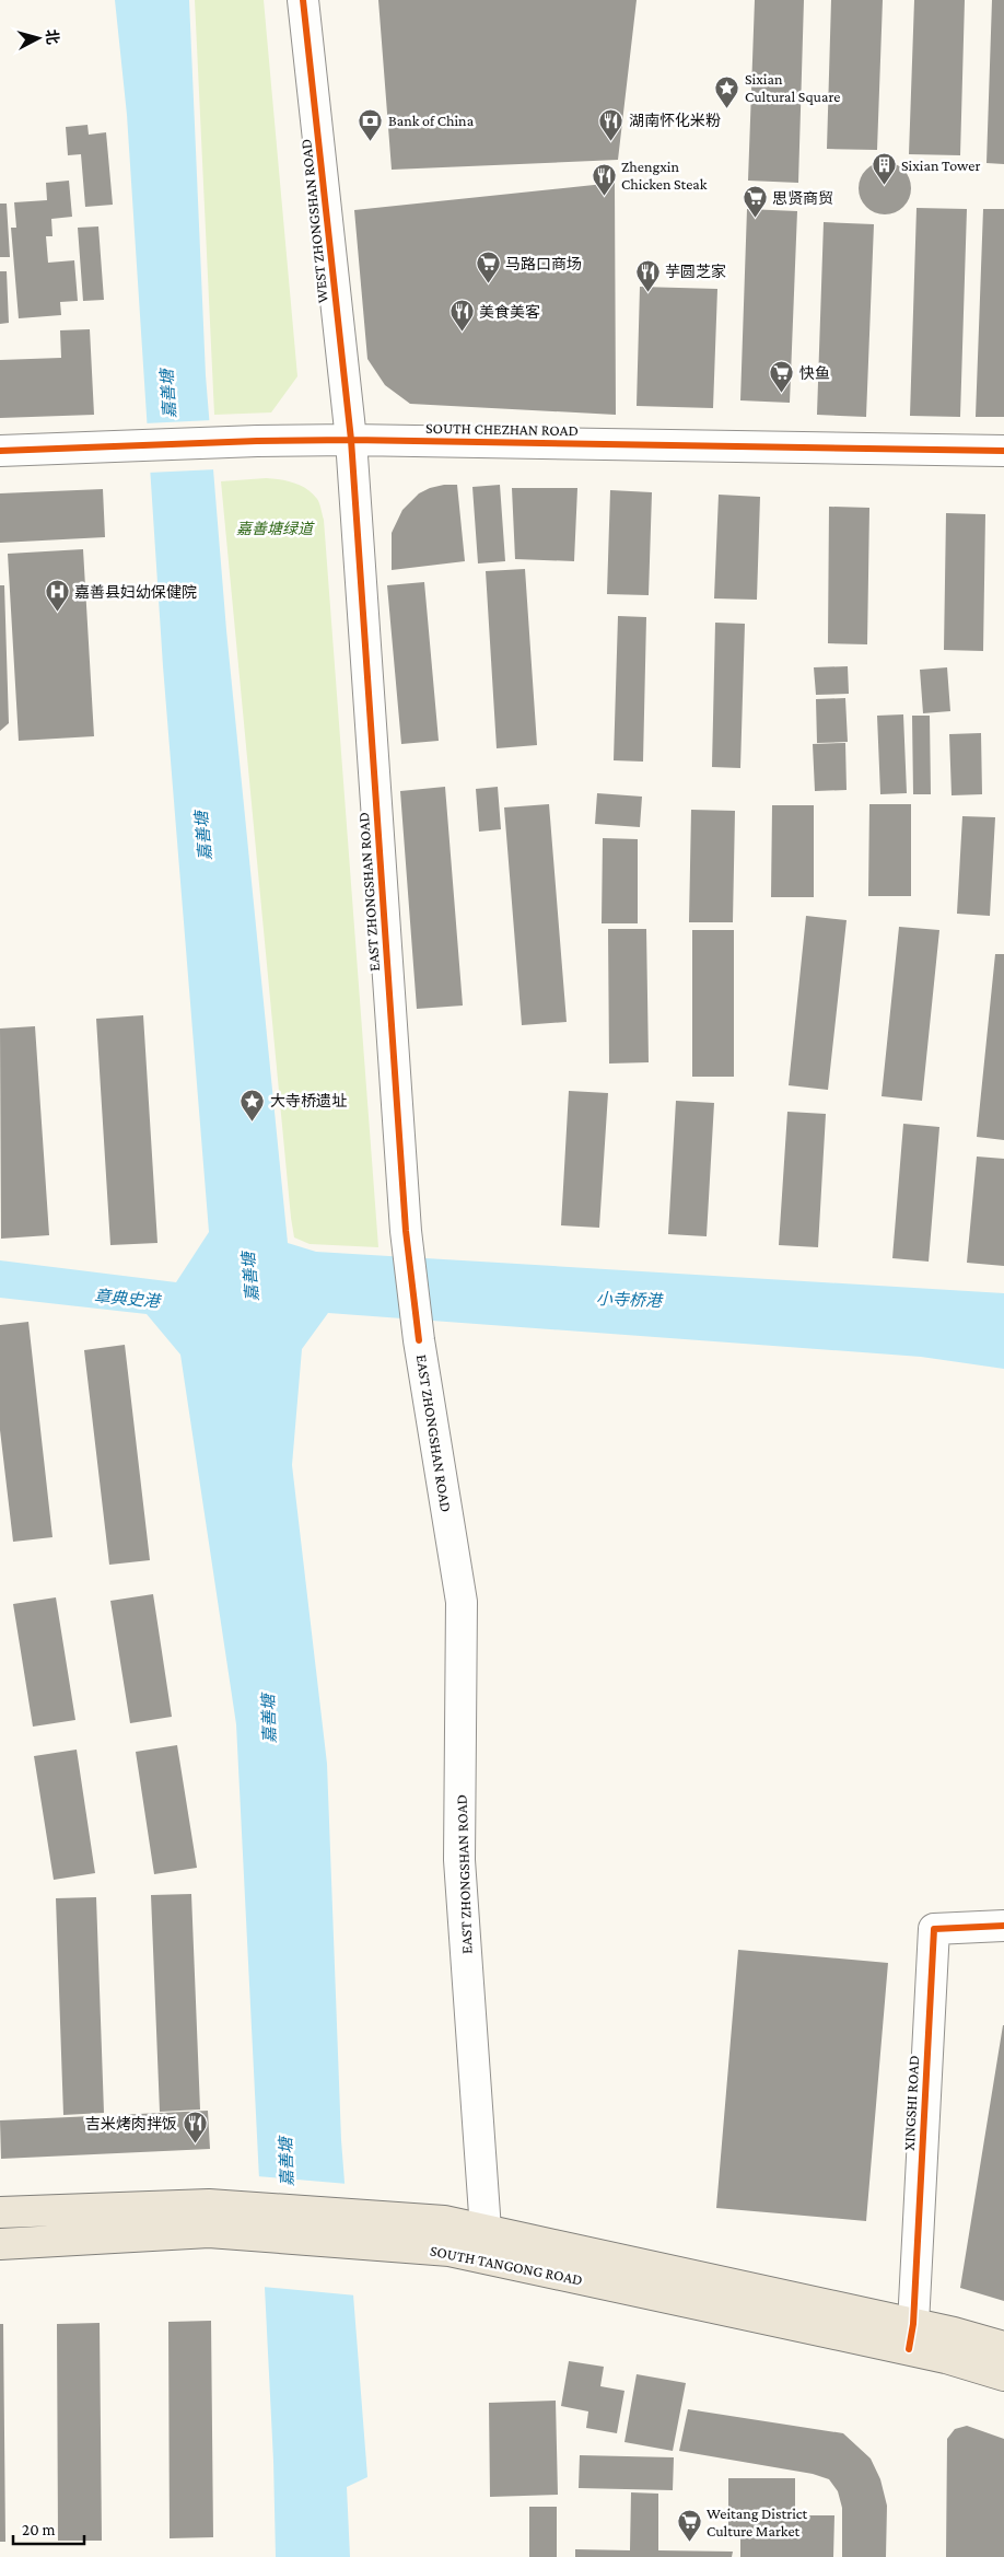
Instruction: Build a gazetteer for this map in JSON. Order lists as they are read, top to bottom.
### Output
{
  "streets": {
    "main road": ["SOUTH TANGONG ROAD"],
    "street": [
      "WEST ZHONGSHAN ROAD",
      "SOUTH CHEZHAN ROAD",
      "EAST ZHONGSHAN ROAD",
      "XINGSHI ROAD"
    ]
  },
  "crossings": [
    ["WEST ZHONGSHAN ROAD", "SOUTH CHEZHAN ROAD"],
    ["WEST ZHONGSHAN ROAD", "EAST ZHONGSHAN ROAD"],
    ["SOUTH CHEZHAN ROAD", "EAST ZHONGSHAN ROAD"],
    ["EAST ZHONGSHAN ROAD", "SOUTH TANGONG ROAD"],
    ["XINGSHI ROAD", "SOUTH TANGONG ROAD"]
  ],
  "water": ["嘉善塘", "章典史港", "小寺桥港"],
  "parks": ["嘉善塘绿道"],
  "places": {
    "place": ["Sixian Cultural Square", "大寺桥遗址"],
    "bank": ["Bank of China"],
    "restaurant": [
      "湖南怀化米粉",
      "Zhengxin Chicken Steak",
      "芋圆芝家",
      "美食美客",
      "吉米烤肉拌饭"
    ],
    "building": ["Sixian Tower"],
    "supermarket": [
      "思贤商贸",
      "马路口商场",
      "快鱼",
      "Weitang District Culture Market"
    ],
    "hospital": ["嘉善县妇幼保健院"]
  },
  "scale_bar": "20 m",
  "north": "right"
}
